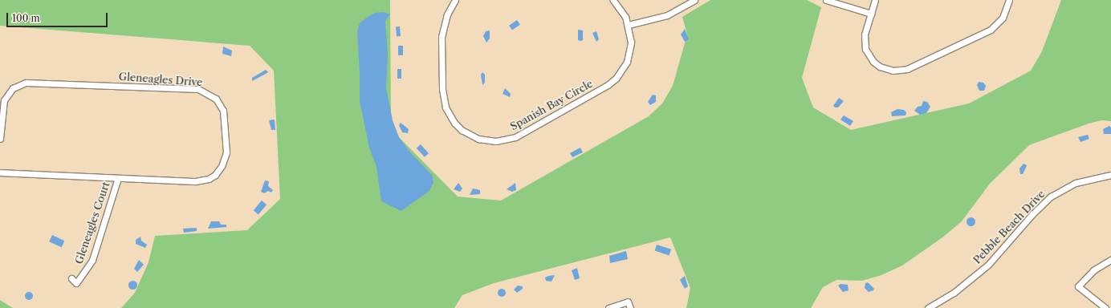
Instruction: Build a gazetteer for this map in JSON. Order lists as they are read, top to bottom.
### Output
{
  "streets": {
    "street": [
      "Gleneagles Drive",
      "Spanish Bay Circle",
      "Gleneagles Court",
      "Pebble Beach Drive"
    ]
  },
  "crossings": [
    ["Gleneagles Drive", "Gleneagles Court"]
  ],
  "scale_bar": "100 m"
}
